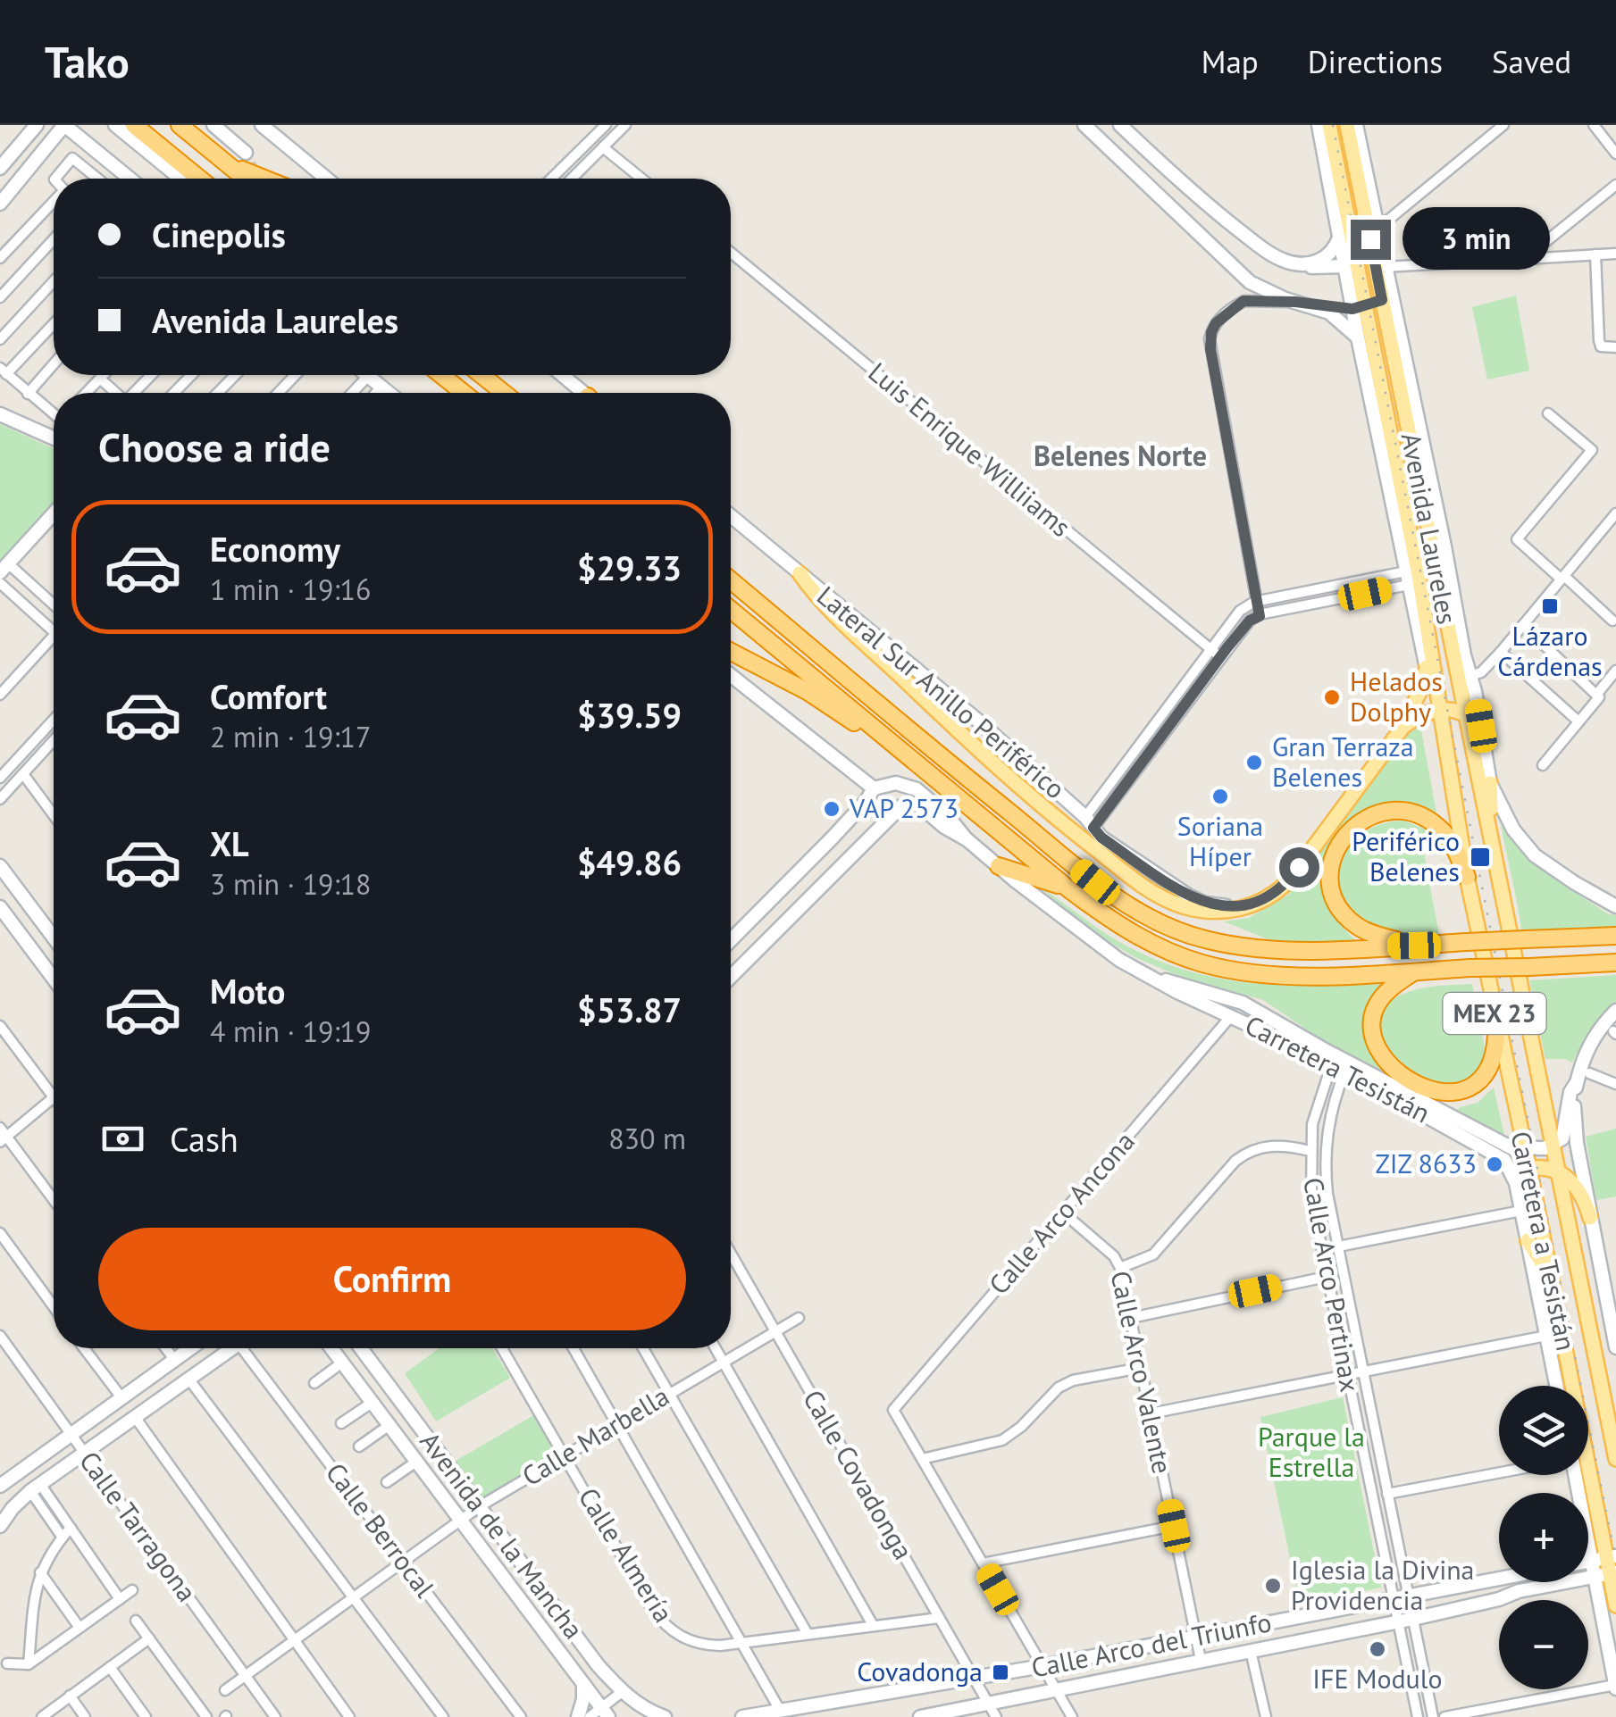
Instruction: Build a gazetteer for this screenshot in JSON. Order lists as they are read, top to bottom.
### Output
{
  "streets": {
    "main road": ["Avenida Laureles", "MEX 23", "Carretera a Tesistán"],
    "street": [
      "Luis Enrique Williiams",
      "Lateral Sur Anillo Periférico",
      "Carretera Tesistán",
      "Calle Arco Ancona",
      "Calle Arco Pertinax",
      "Calle Arco Valente",
      "Calle Marbella",
      "Calle Covadonga",
      "Calle Tarragona",
      "Calle Berrocal",
      "Avenida de la Mancha",
      "Calle Almería",
      "Calle Arco del Triunfo"
    ]
  },
  "crossings": [
    ["Avenida Laureles", "Carretera a Tesistán"],
    ["Carretera Tesistán", "Calle Arco Ancona"],
    ["Carretera Tesistán", "Calle Arco Pertinax"],
    ["Calle Arco Ancona", "Calle Arco Valente"],
    ["Carretera a Tesistán", "Calle Arco del Triunfo"],
    ["Calle Arco Pertinax", "Calle Arco del Triunfo"],
    ["Calle Arco Valente", "Calle Arco del Triunfo"],
    ["Calle Marbella", "Calle Covadonga"],
    ["Calle Marbella", "Calle Tarragona"],
    ["Calle Marbella", "Calle Berrocal"],
    ["Calle Marbella", "Avenida de la Mancha"],
    ["Calle Marbella", "Calle Almería"],
    ["Calle Covadonga", "Calle Almería"],
    ["Calle Covadonga", "Calle Arco del Triunfo"]
  ],
  "districts": ["Belenes Norte"],
  "parks": ["Parque la Estrella"],
  "places": {
    "transit": ["Lázaro Cárdenas", "Periférico Belenes", "Covadonga"],
    "other": [
      "Helados Dolphy",
      "Gran Terraza Belenes",
      "Soriana Híper",
      "VAP 2573",
      "ZIZ 8633",
      "Iglesia la Divina Providencia",
      "IFE Modulo"
    ]
  },
  "page": {
    "header": "Tako",
    "nav": ["Map", "Directions", "Saved"],
    "banner": ["Cinepolis", "Avenida Laureles"],
    "bubble": "3 min",
    "heading": "Choose a ride",
    "list": [
      {
        "name": "Economy",
        "note": "1 min · 19:16",
        "value": "$29.33"
      },
      {
        "name": "Comfort",
        "note": "2 min · 19:17",
        "value": "$39.59"
      },
      {
        "name": "XL",
        "note": "3 min · 19:18",
        "value": "$49.86"
      },
      {
        "name": "Moto",
        "note": "4 min · 19:19",
        "value": "$53.87"
      }
    ],
    "pay": ["Cash", "830 m"],
    "buttons": "Confirm",
    "map_buttons": ["+", "−"]
  }
}
